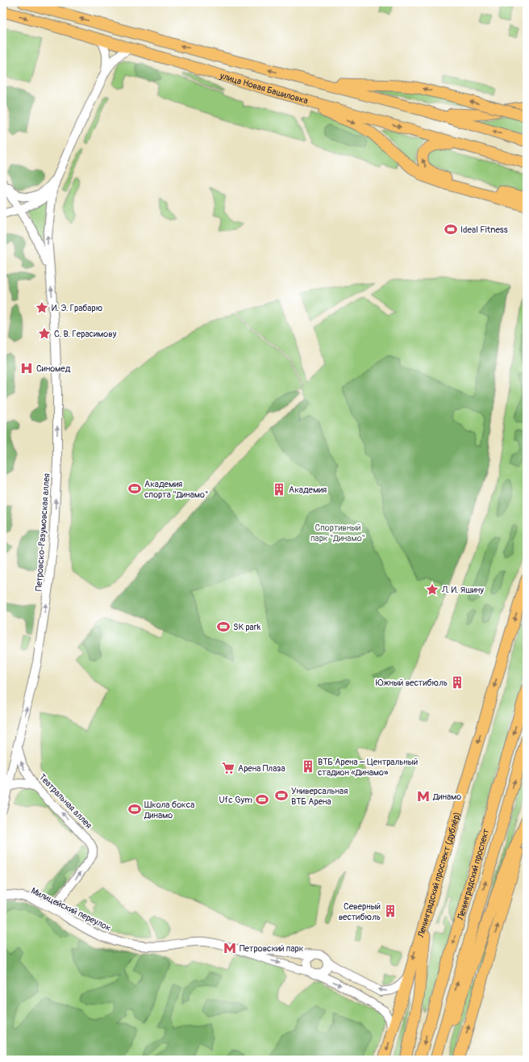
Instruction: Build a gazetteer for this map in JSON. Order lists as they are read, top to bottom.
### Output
{
  "streets": {
    "main road": ["улица Новая Башиловка", "Ленинградский проспект (дублёр)", "Ленинградский проспект"],
    "street": ["Петровско-Разумовская аллея", "Театральная аллея", "Милицейский переулок"]
  },
  "crossings": [
    ["улица Новая Башиловка", "Петровско-Разумовская аллея"],
    ["Петровско-Разумовская аллея", "Театральная аллея"]
  ],
  "one_way": ["Петровско-Разумовская аллея", "Театральная аллея"],
  "parks": ["Спортивный парк \"Динамо\""],
  "places": {
    "sports": [
      "Ideal Fitness",
      "Академия спорта \"Динамо\"",
      "SK park",
      "Универсальная ВТБ Арена",
      "Ufc Gym",
      "Школа бокса Динамо"
    ],
    "place": ["И. Э. Грабарю", "С. В. Герасимову", "Л. И. Яшину"],
    "hospital": ["Синомед"],
    "building": [
      "Академия",
      "Южный вестибюль",
      "ВТБ Арена – Центральный стадион «Динамо»",
      "Cеверный вестибюль"
    ],
    "supermarket": ["Арена Плаза"],
    "metro station": ["Динамо", "Петровский парк"]
  }
}
